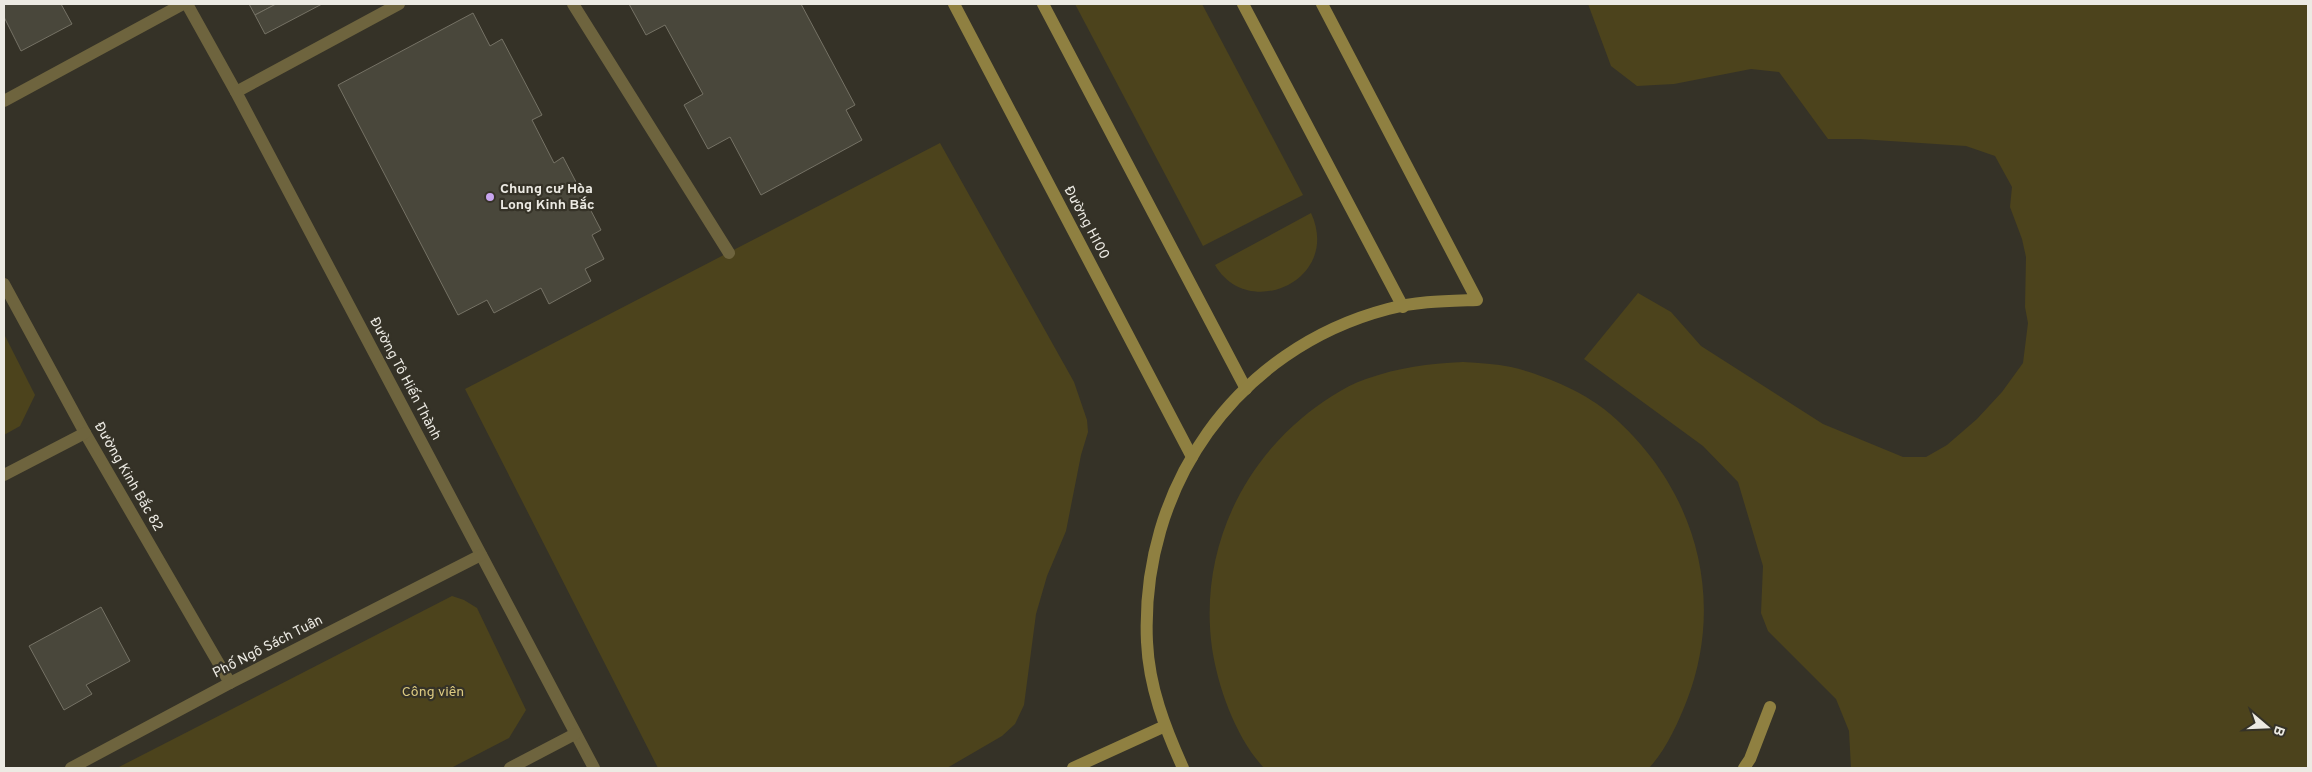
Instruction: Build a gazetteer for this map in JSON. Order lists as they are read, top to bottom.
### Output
{
  "streets": {
    "main road": ["Đường H100"],
    "street": ["Đường Tô Hiến Thành", "Đường Kinh Bắc 82", "Phố Ngô Sách Tuân"]
  },
  "crossings": [
    ["Đường Tô Hiến Thành", "Phố Ngô Sách Tuân"],
    ["Đường Kinh Bắc 82", "Phố Ngô Sách Tuân"]
  ],
  "parks": ["Công viên"],
  "places": ["Chung cư Hòa Long Kinh Bắc"],
  "north": "right"
}
